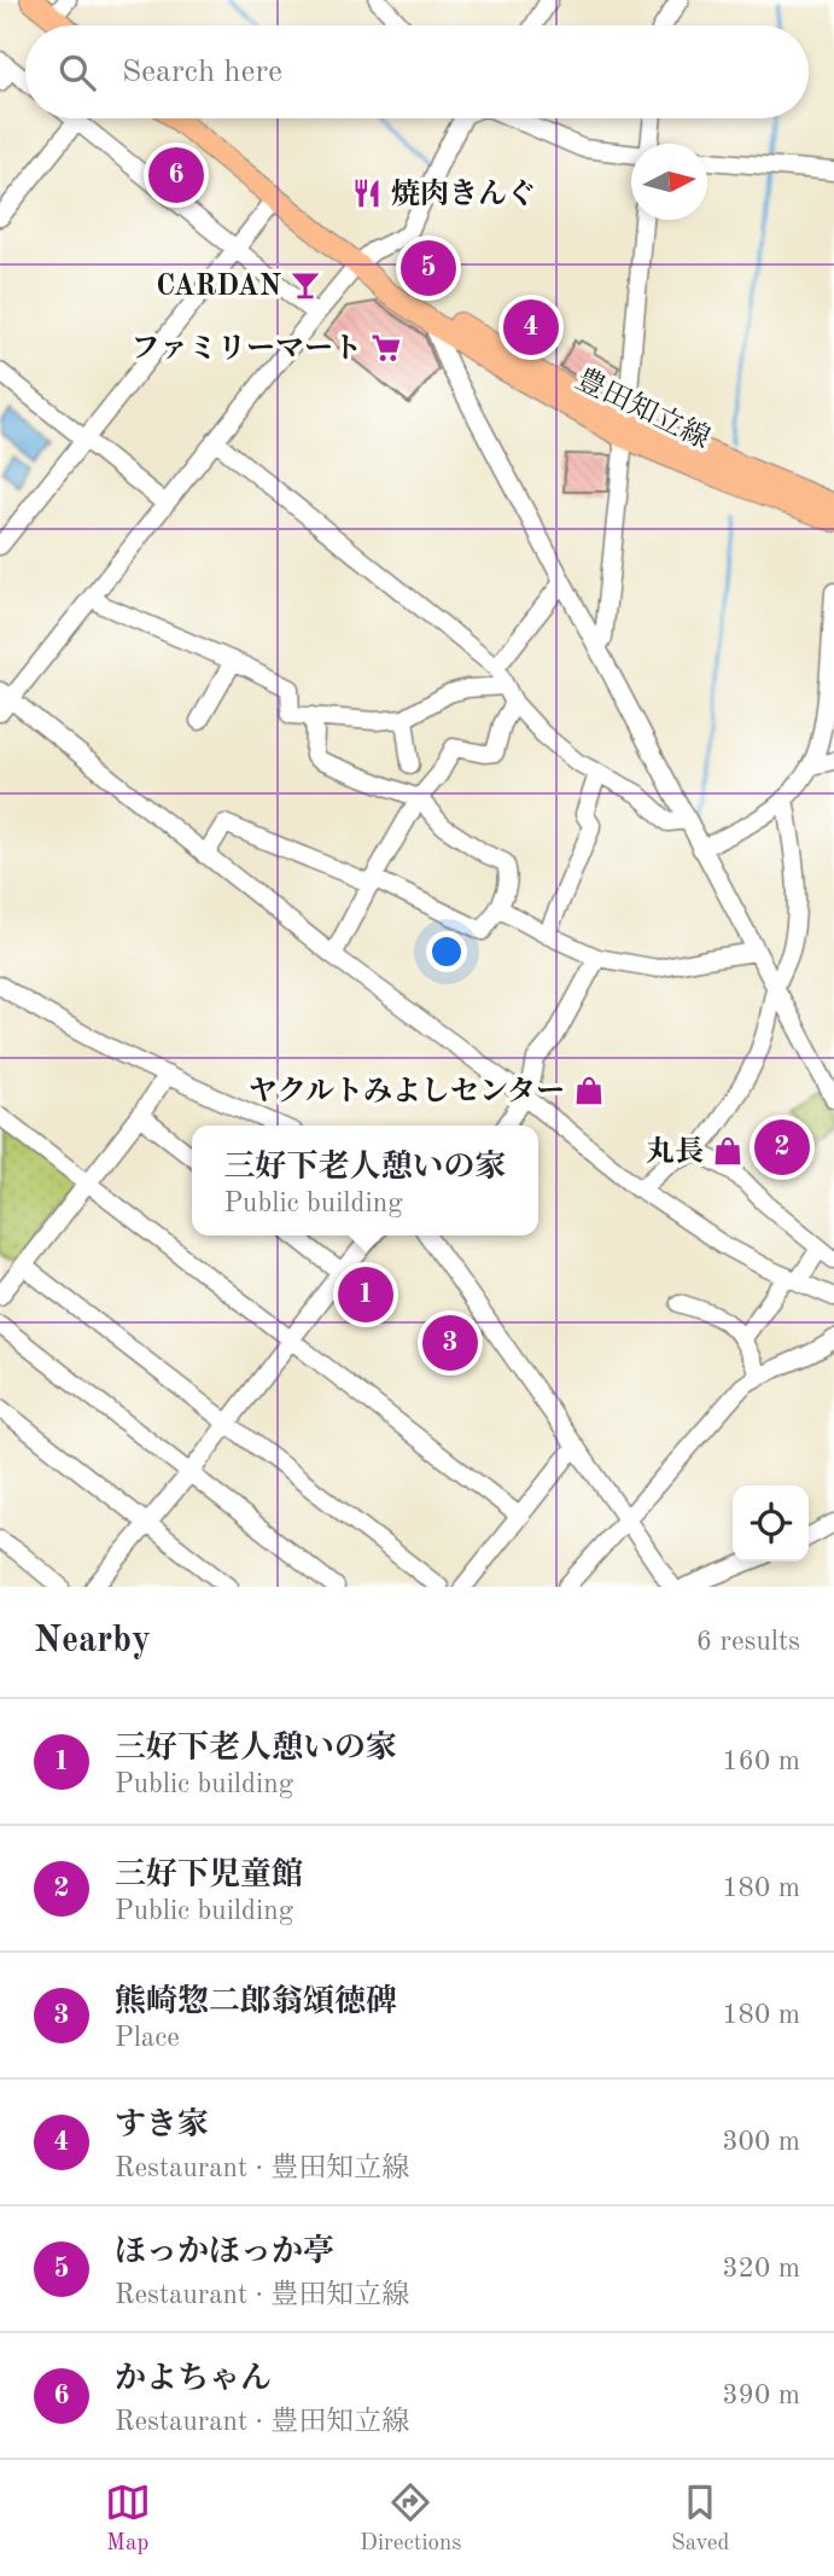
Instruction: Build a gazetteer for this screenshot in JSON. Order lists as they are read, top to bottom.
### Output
{
  "streets": {
    "main road": ["豊田知立線"]
  },
  "places": {
    "restaurant": ["焼肉きんぐ"],
    "bar": ["CARDAN"],
    "supermarket": ["ファミリーマート"],
    "shop": ["ヤクルトみよしセンター", "丸長"]
  },
  "north": "right",
  "page": {
    "search": "Search here",
    "pins": [
      "6",
      "5",
      "4",
      "2",
      "1",
      "3"
    ],
    "popup": ["三好下老人憩いの家", "Public building"],
    "heading": ["Nearby", "6 results"],
    "list": [
      {
        "mark": "1",
        "name": "三好下老人憩いの家",
        "note": "Public building",
        "value": "160 m"
      },
      {
        "mark": "2",
        "name": "三好下児童館",
        "note": "Public building",
        "value": "180 m"
      },
      {
        "mark": "3",
        "name": "熊崎惣二郎翁頌徳碑",
        "note": "Place",
        "value": "180 m"
      },
      {
        "mark": "4",
        "name": "すき家",
        "note": "Restaurant · 豊田知立線",
        "value": "300 m"
      },
      {
        "mark": "5",
        "name": "ほっかほっか亭",
        "note": "Restaurant · 豊田知立線",
        "value": "320 m"
      },
      {
        "mark": "6",
        "name": "かよちゃん",
        "note": "Restaurant · 豊田知立線",
        "value": "390 m"
      }
    ],
    "nav": ["Map", "Directions", "Saved"]
  }
}
